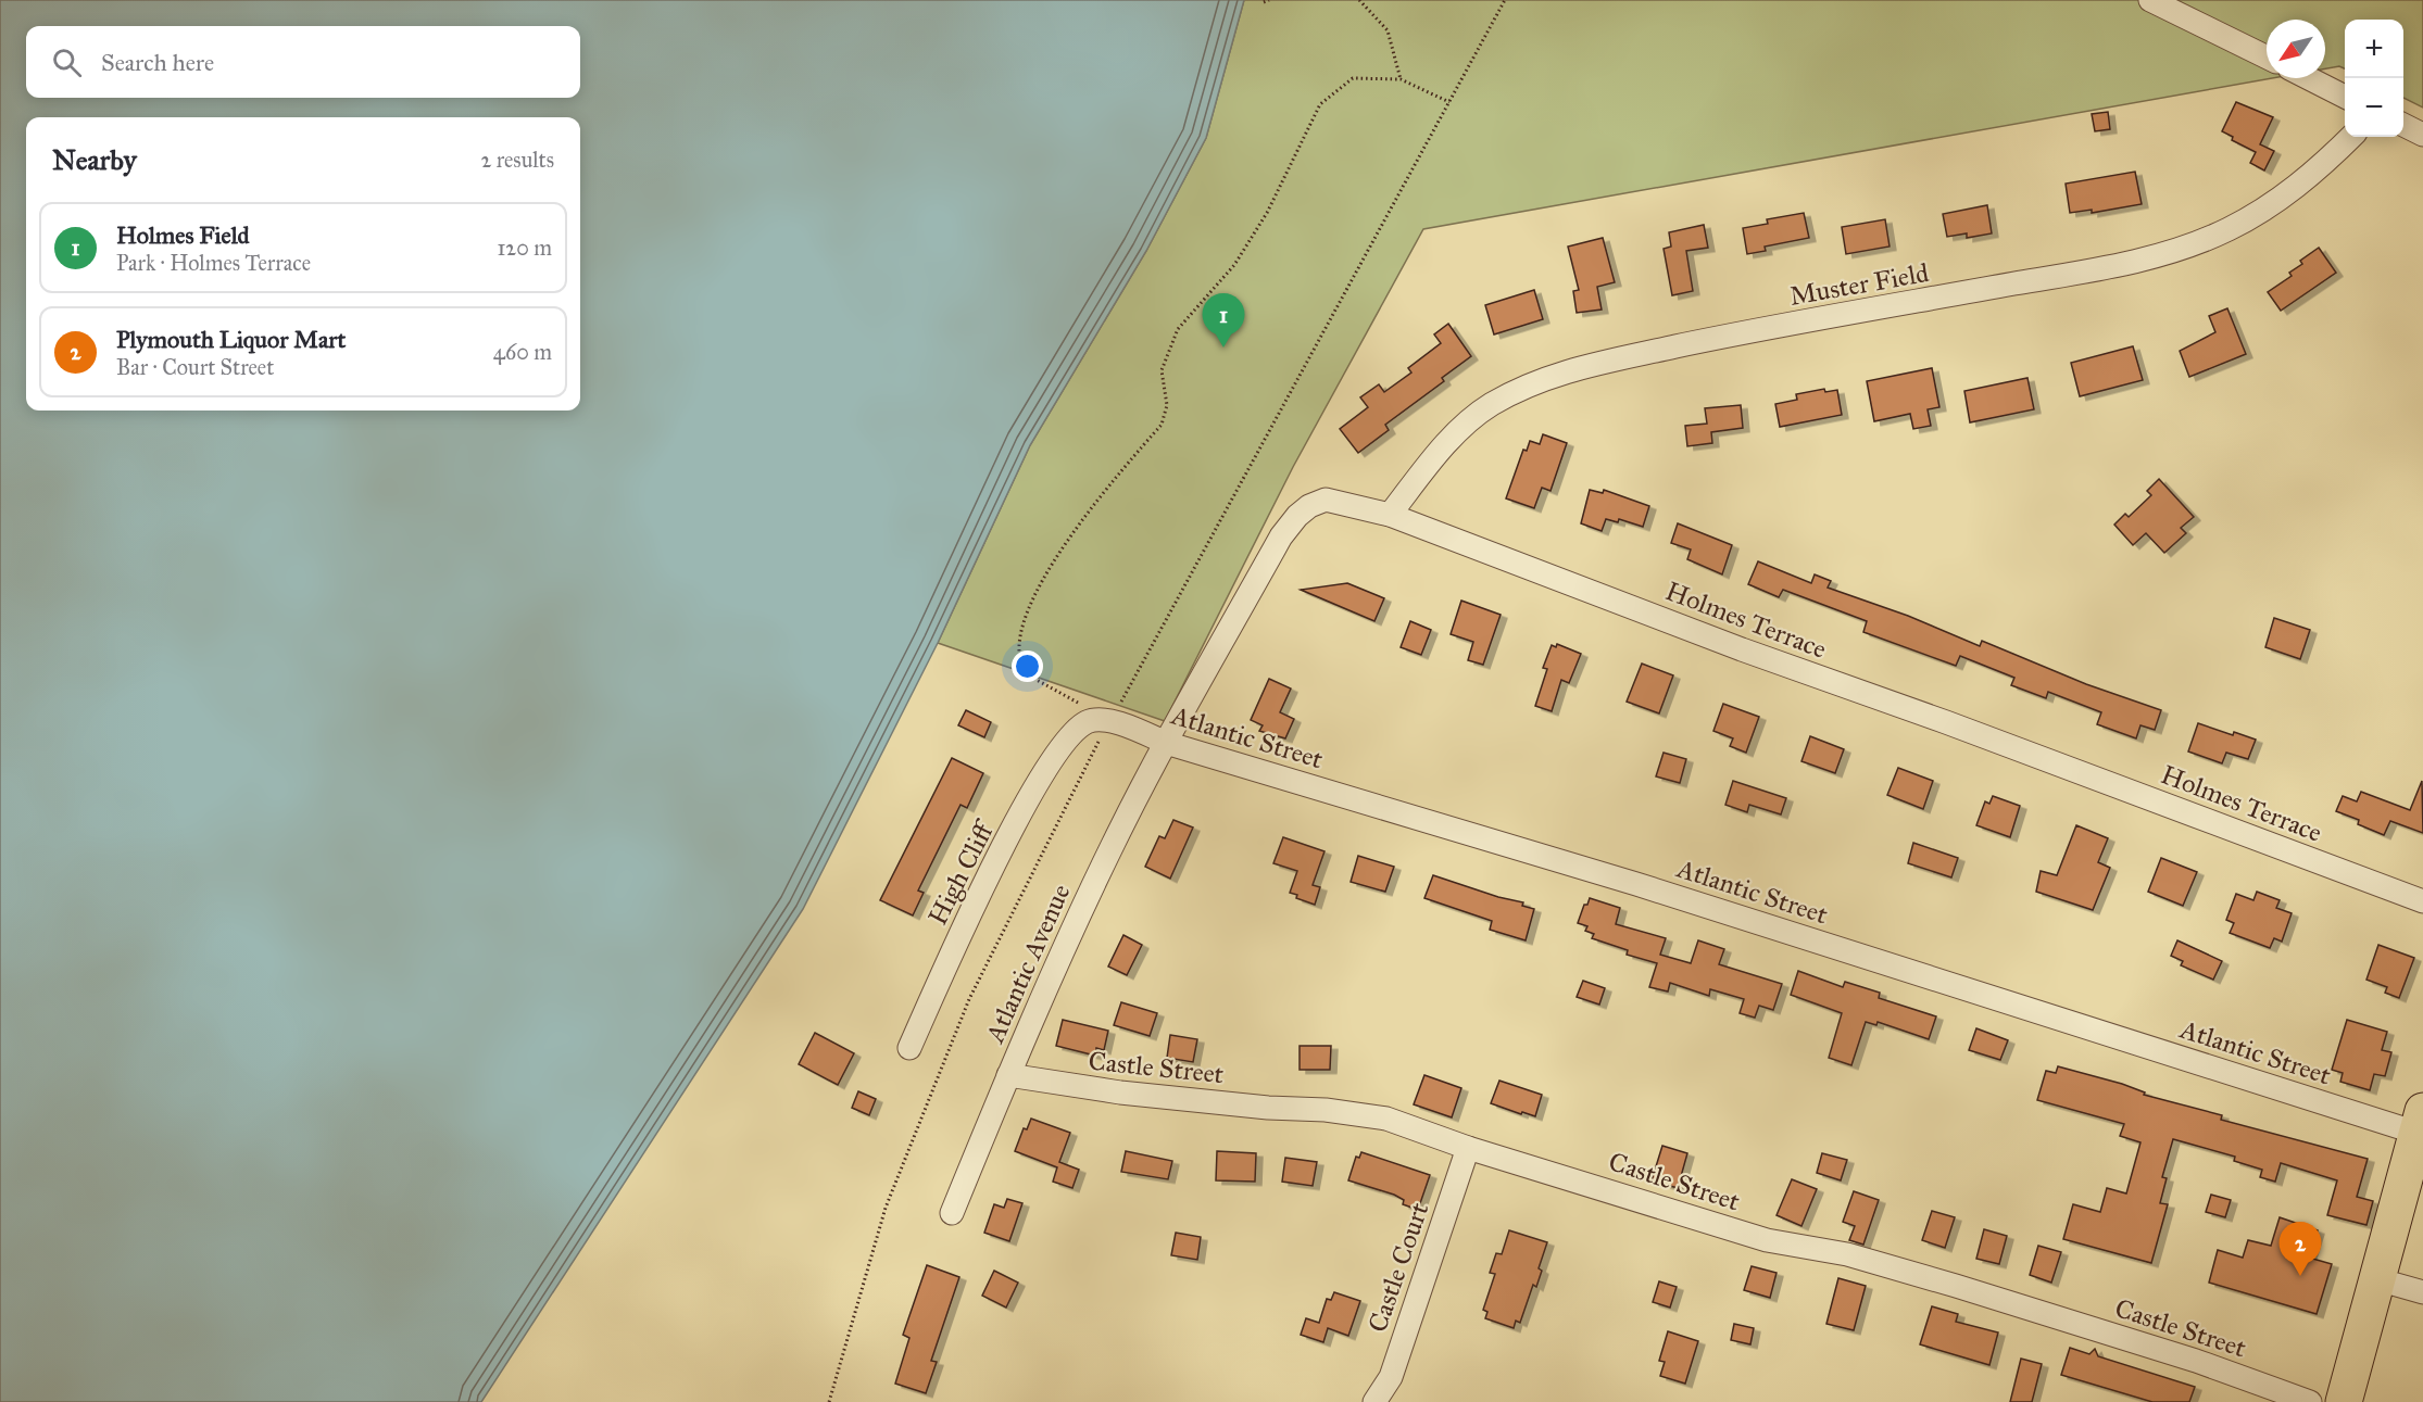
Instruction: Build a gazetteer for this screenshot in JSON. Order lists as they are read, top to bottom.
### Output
{
  "streets": {
    "street": [
      "Muster Field",
      "Holmes Terrace",
      "Atlantic Street",
      "High Cliff",
      "Atlantic Avenue",
      "Castle Street",
      "Castle Court"
    ]
  },
  "crossings": [
    ["Muster Field", "Holmes Terrace"],
    ["Holmes Terrace", "Atlantic Street"],
    ["Holmes Terrace", "Atlantic Avenue"],
    ["Atlantic Street", "High Cliff"],
    ["Atlantic Street", "Atlantic Avenue"],
    ["Atlantic Avenue", "Castle Street"],
    ["Castle Street", "Castle Court"]
  ],
  "north": "bottom left",
  "page": {
    "map_buttons": ["+", "−"],
    "search": "Search here",
    "heading": ["Nearby", "2 results"],
    "list": [
      {
        "mark": "1",
        "name": "Holmes Field",
        "note": "Park · Holmes Terrace",
        "value": "120 m"
      },
      {
        "mark": "2",
        "name": "Plymouth Liquor Mart",
        "note": "Bar · Court Street",
        "value": "460 m"
      }
    ],
    "pins": ["1", "2"]
  }
}
